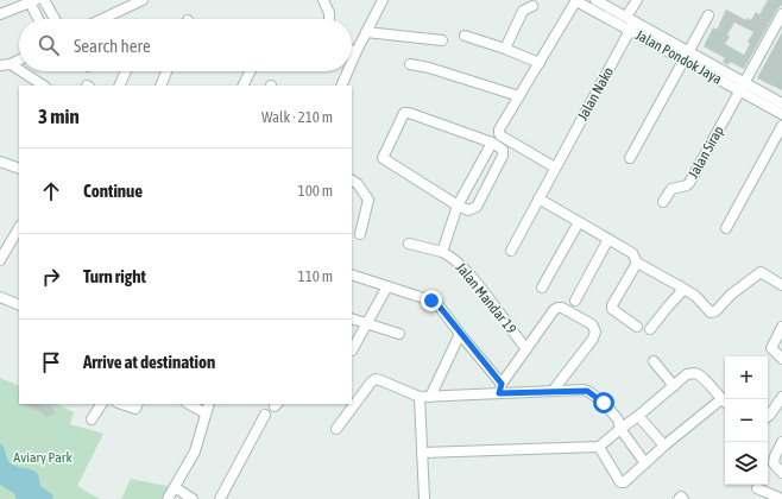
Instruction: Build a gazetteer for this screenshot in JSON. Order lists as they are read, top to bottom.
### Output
{
  "streets": {
    "street": [
      "Jalan Pondok Jaya",
      "Jalan Nako",
      "Jalan Sirap",
      "Jalan Mandar 19"
    ]
  },
  "crossings": [
    ["Jalan Pondok Jaya", "Jalan Nako"],
    ["Jalan Pondok Jaya", "Jalan Sirap"]
  ],
  "parks": ["Aviary Park"],
  "page": {
    "search": "Search here",
    "heading": ["3 min", "Walk · 210 m"],
    "list": [
      ["Continue", "100 m"],
      ["Turn right", "110 m"],
      "Arrive at destination"
    ],
    "map_buttons": ["+", "−"]
  }
}
